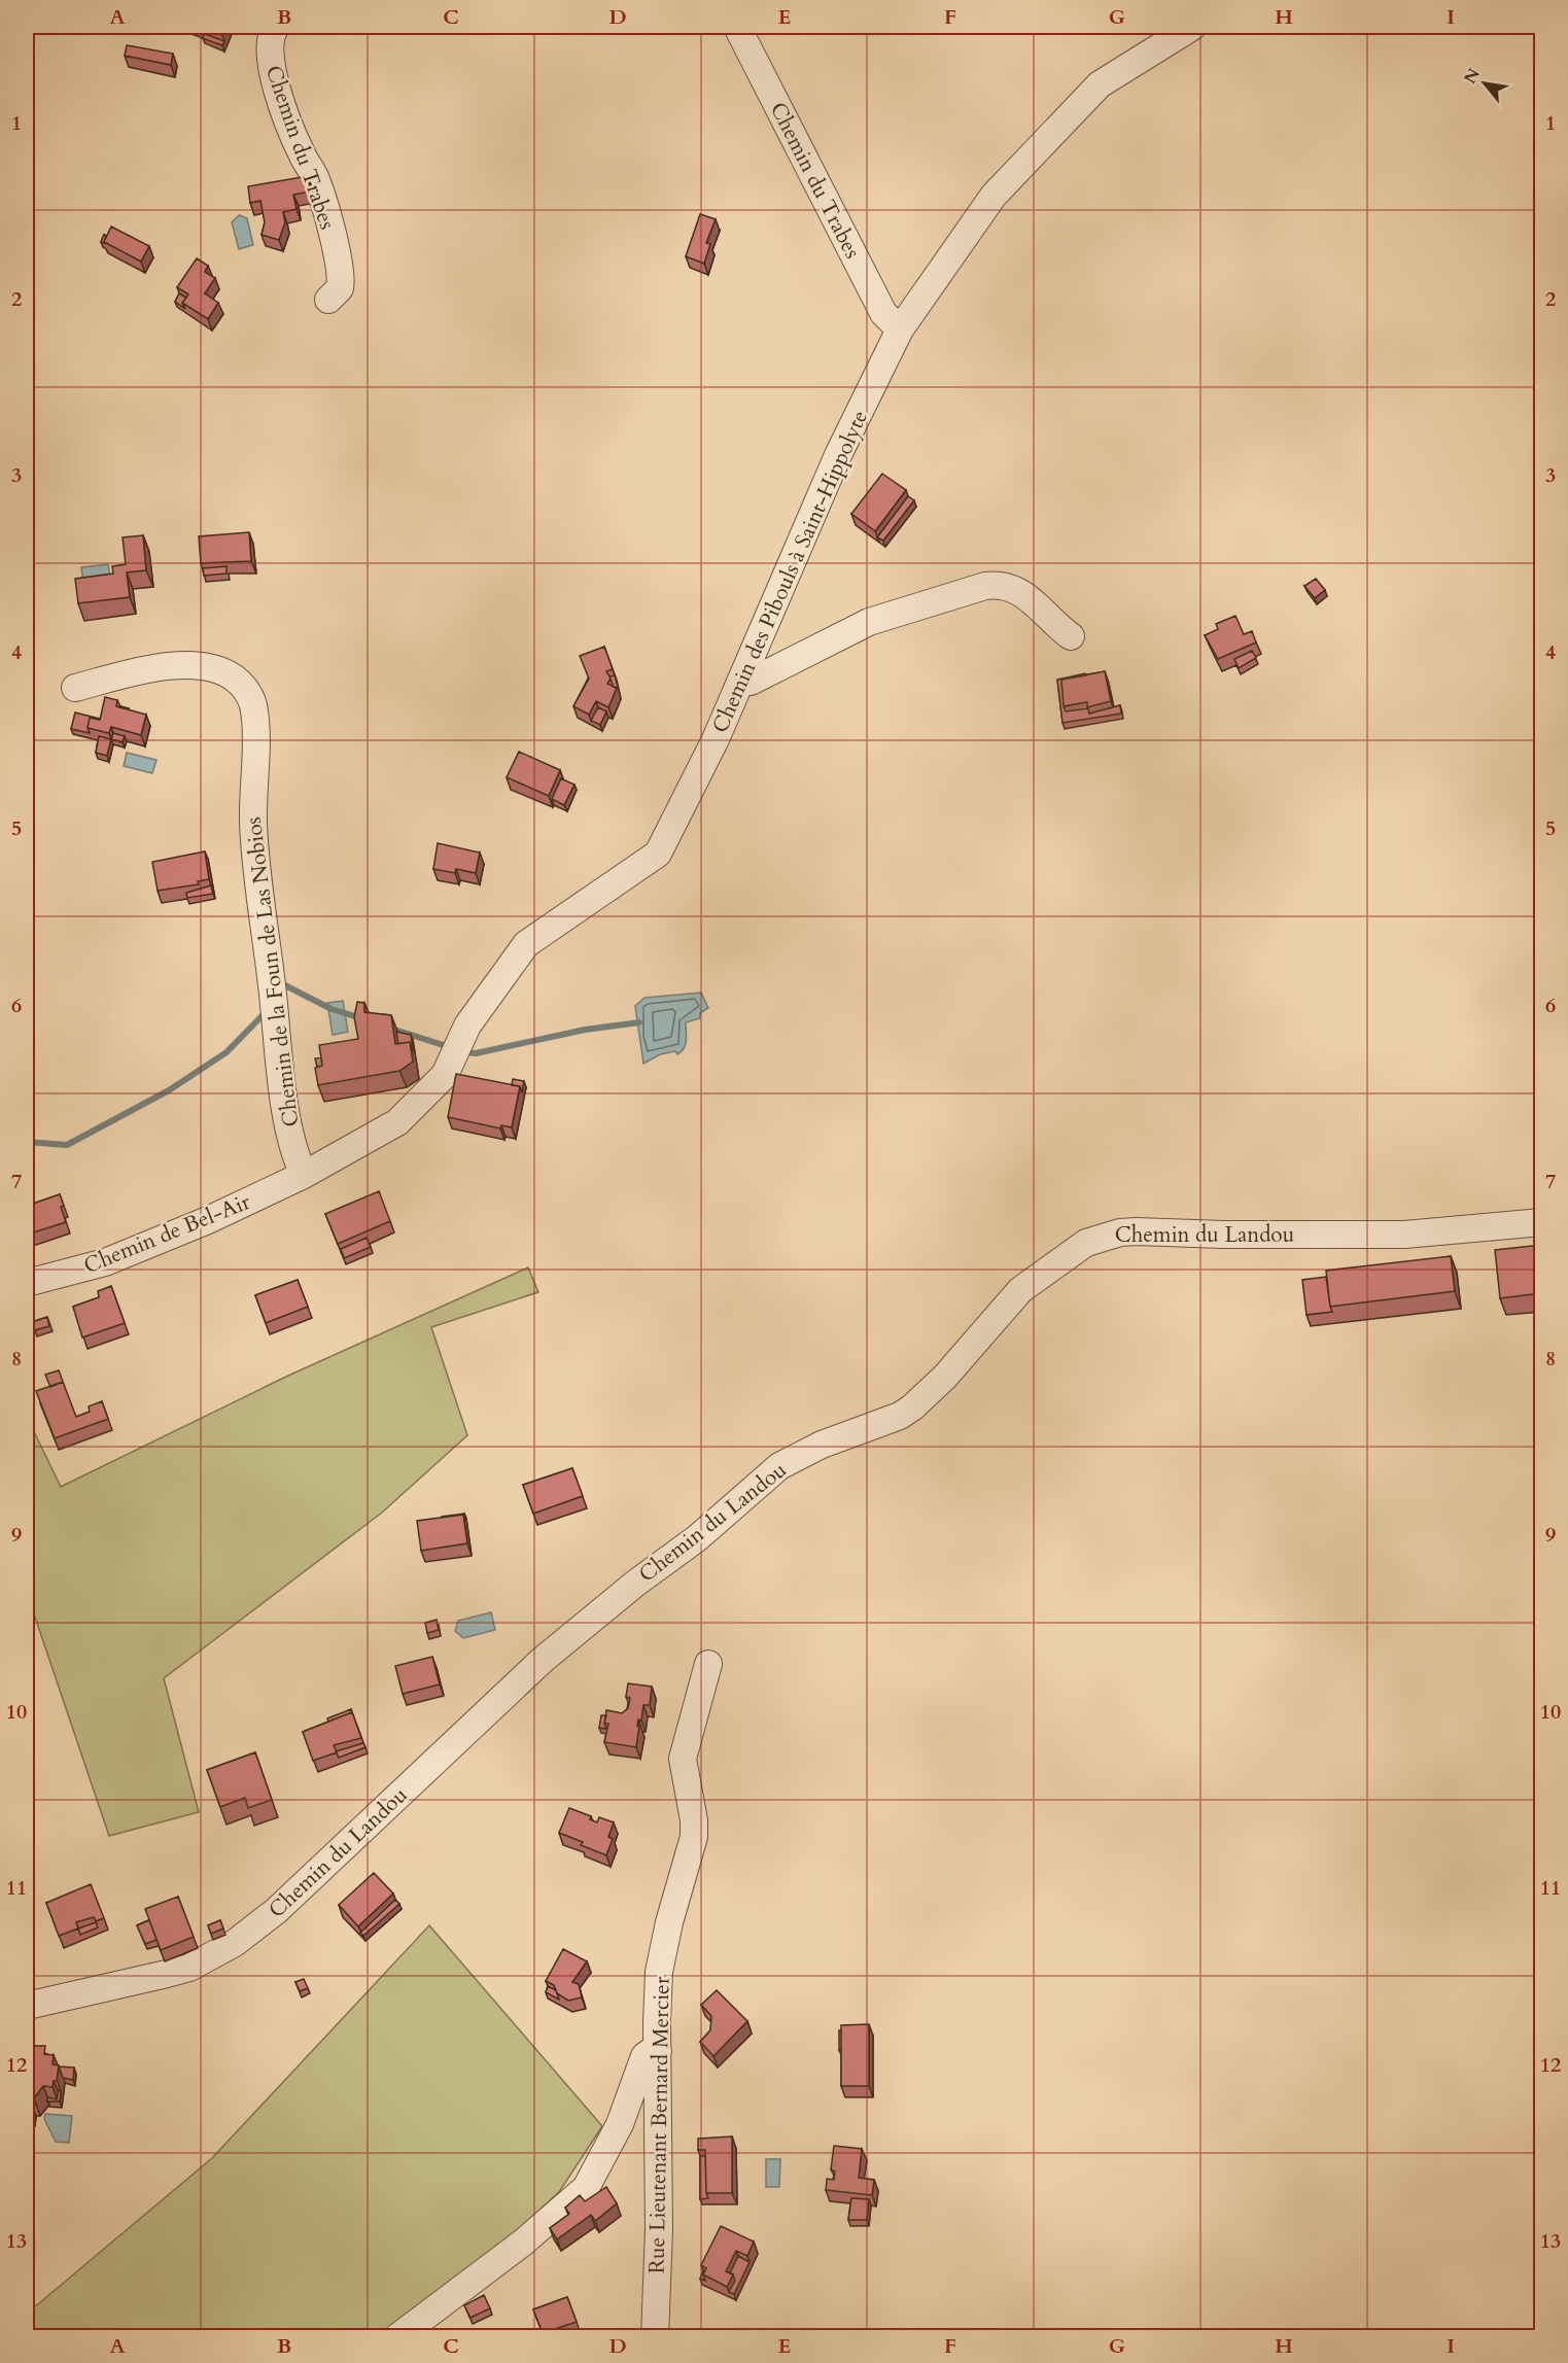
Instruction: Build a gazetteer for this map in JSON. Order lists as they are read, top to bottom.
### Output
{
  "streets": {
    "street": [
      "Chemin du Trabes",
      "Chemin des Pibouls à Saint-Hippolyte",
      "Chemin de la Foun de Las Nobios",
      "Chemin de Bel-Air",
      "Chemin du Landou",
      "Rue Lieutenant Bernard Mercier"
    ]
  },
  "crossings": [
    ["Chemin du Trabes", "Chemin des Pibouls à Saint-Hippolyte"],
    ["Chemin des Pibouls à Saint-Hippolyte", "Chemin de la Foun de Las Nobios"],
    ["Chemin des Pibouls à Saint-Hippolyte", "Chemin de Bel-Air"],
    ["Chemin de la Foun de Las Nobios", "Chemin de Bel-Air"]
  ],
  "north": "top left",
  "grid": {
    "columns": [
      "A",
      "B",
      "C",
      "D",
      "E",
      "F",
      "G",
      "H",
      "I"
    ],
    "rows": [
      "1",
      "2",
      "3",
      "4",
      "5",
      "6",
      "7",
      "8",
      "9",
      "10",
      "11",
      "12",
      "13"
    ]
  }
}
